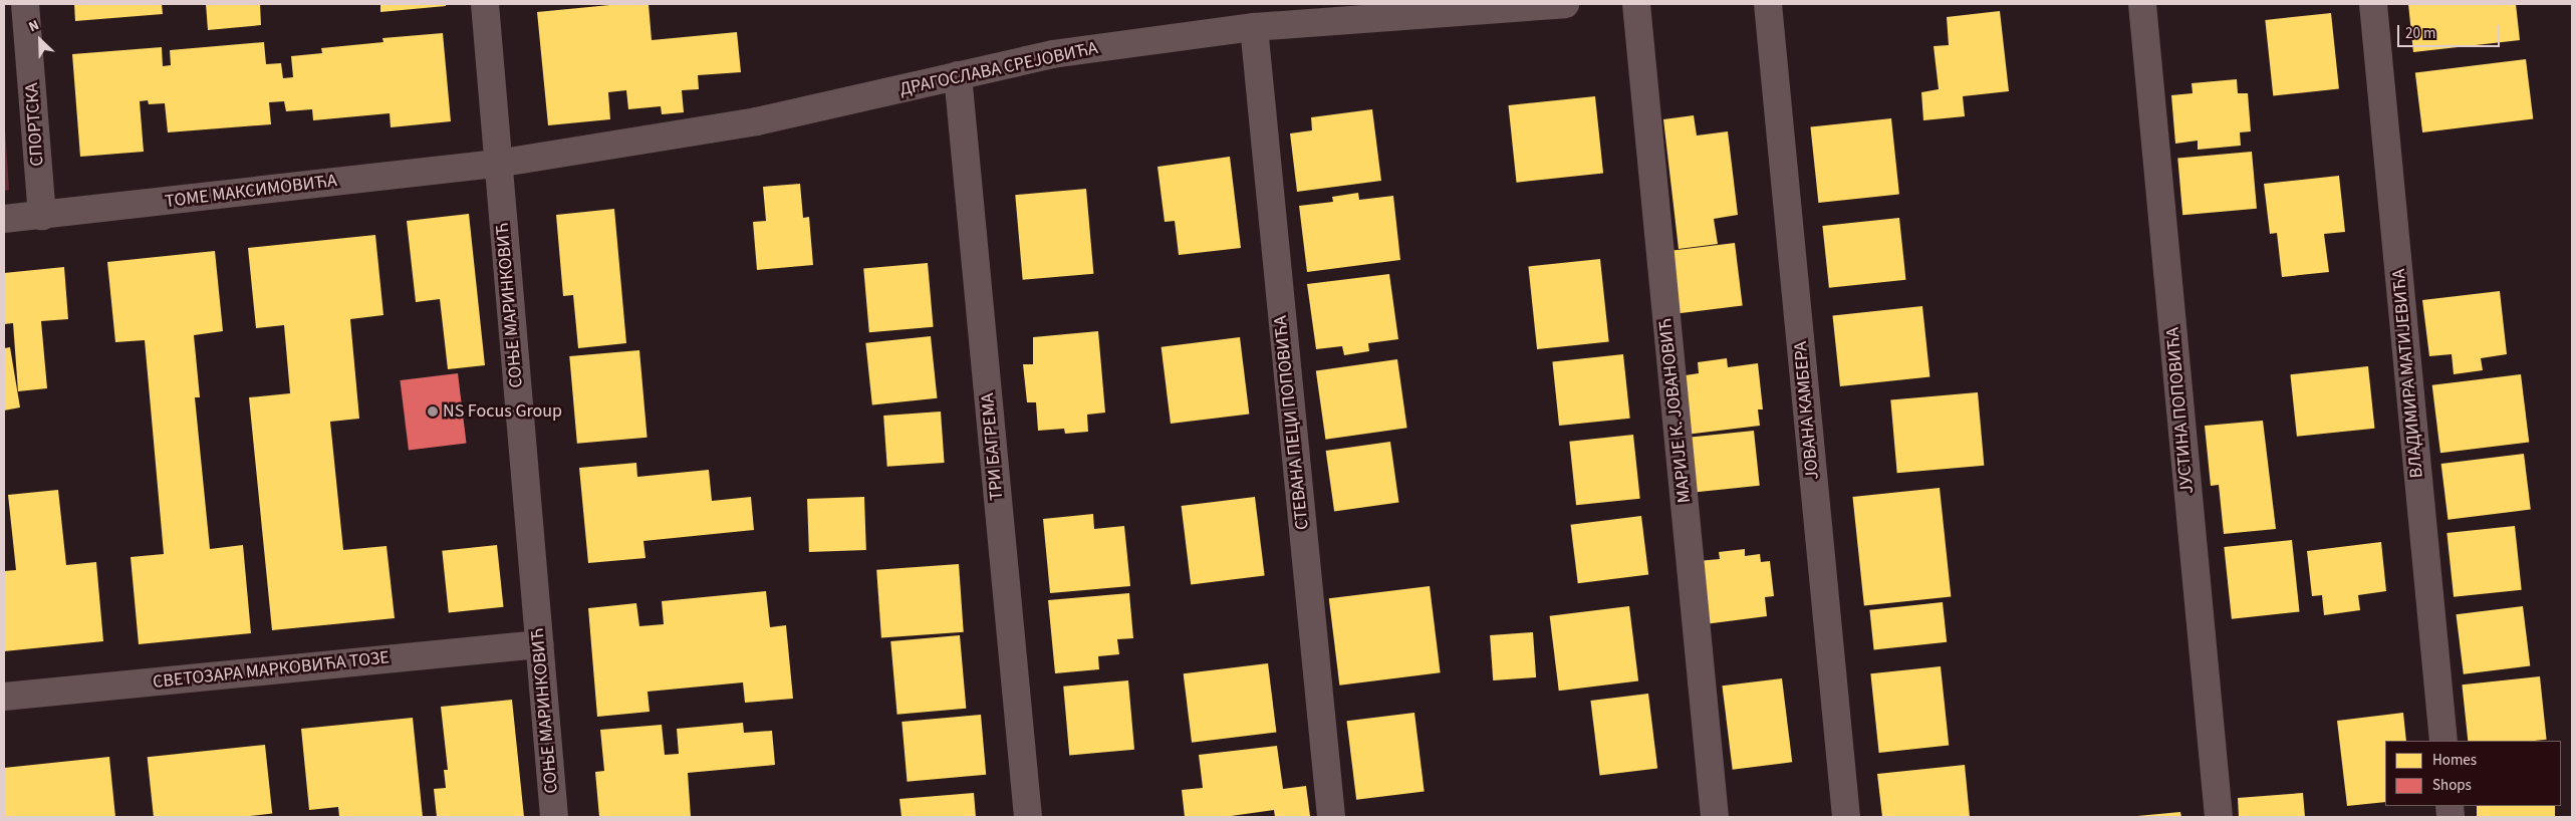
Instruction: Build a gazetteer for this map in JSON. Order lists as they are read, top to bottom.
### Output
{
  "streets": {
    "street": [
      "ДРАГОСЛАВА СРЕЈОВИЋА",
      "СПОРТСКА",
      "ТОМЕ МАКСИМОВИЋА",
      "СОЊЕ МАРИНКОВИЋ",
      "ВЛАДИМИРА МАТИЈЕВИЋА",
      "МАРИЈЕ К. ЈОВАНОВИЋ",
      "ЈОВАНА КАМБЕРА",
      "ЈУСТИНА ПОПОВИЋА",
      "СТЕВАНА ПЕЦИ ПОПОВИЋА",
      "ТРИ БАГРЕМА",
      "СВЕТОЗАРА МАРКОВИЋА ТОЗЕ"
    ]
  },
  "crossings": [
    ["ДРАГОСЛАВА СРЕЈОВИЋА", "ТОМЕ МАКСИМОВИЋА"],
    ["ДРАГОСЛАВА СРЕЈОВИЋА", "СОЊЕ МАРИНКОВИЋ"],
    ["ДРАГОСЛАВА СРЕЈОВИЋА", "СТЕВАНА ПЕЦИ ПОПОВИЋА"],
    ["ДРАГОСЛАВА СРЕЈОВИЋА", "ТРИ БАГРЕМА"],
    ["СПОРТСКА", "ТОМЕ МАКСИМОВИЋА"],
    ["ТОМЕ МАКСИМОВИЋА", "СОЊЕ МАРИНКОВИЋ"],
    ["СОЊЕ МАРИНКОВИЋ", "СВЕТОЗАРА МАРКОВИЋА ТОЗЕ"]
  ],
  "places": ["NS Focus Group"],
  "legend": ["Homes", "Shops"],
  "scale_bar": "20 m",
  "north": "top left"
}
